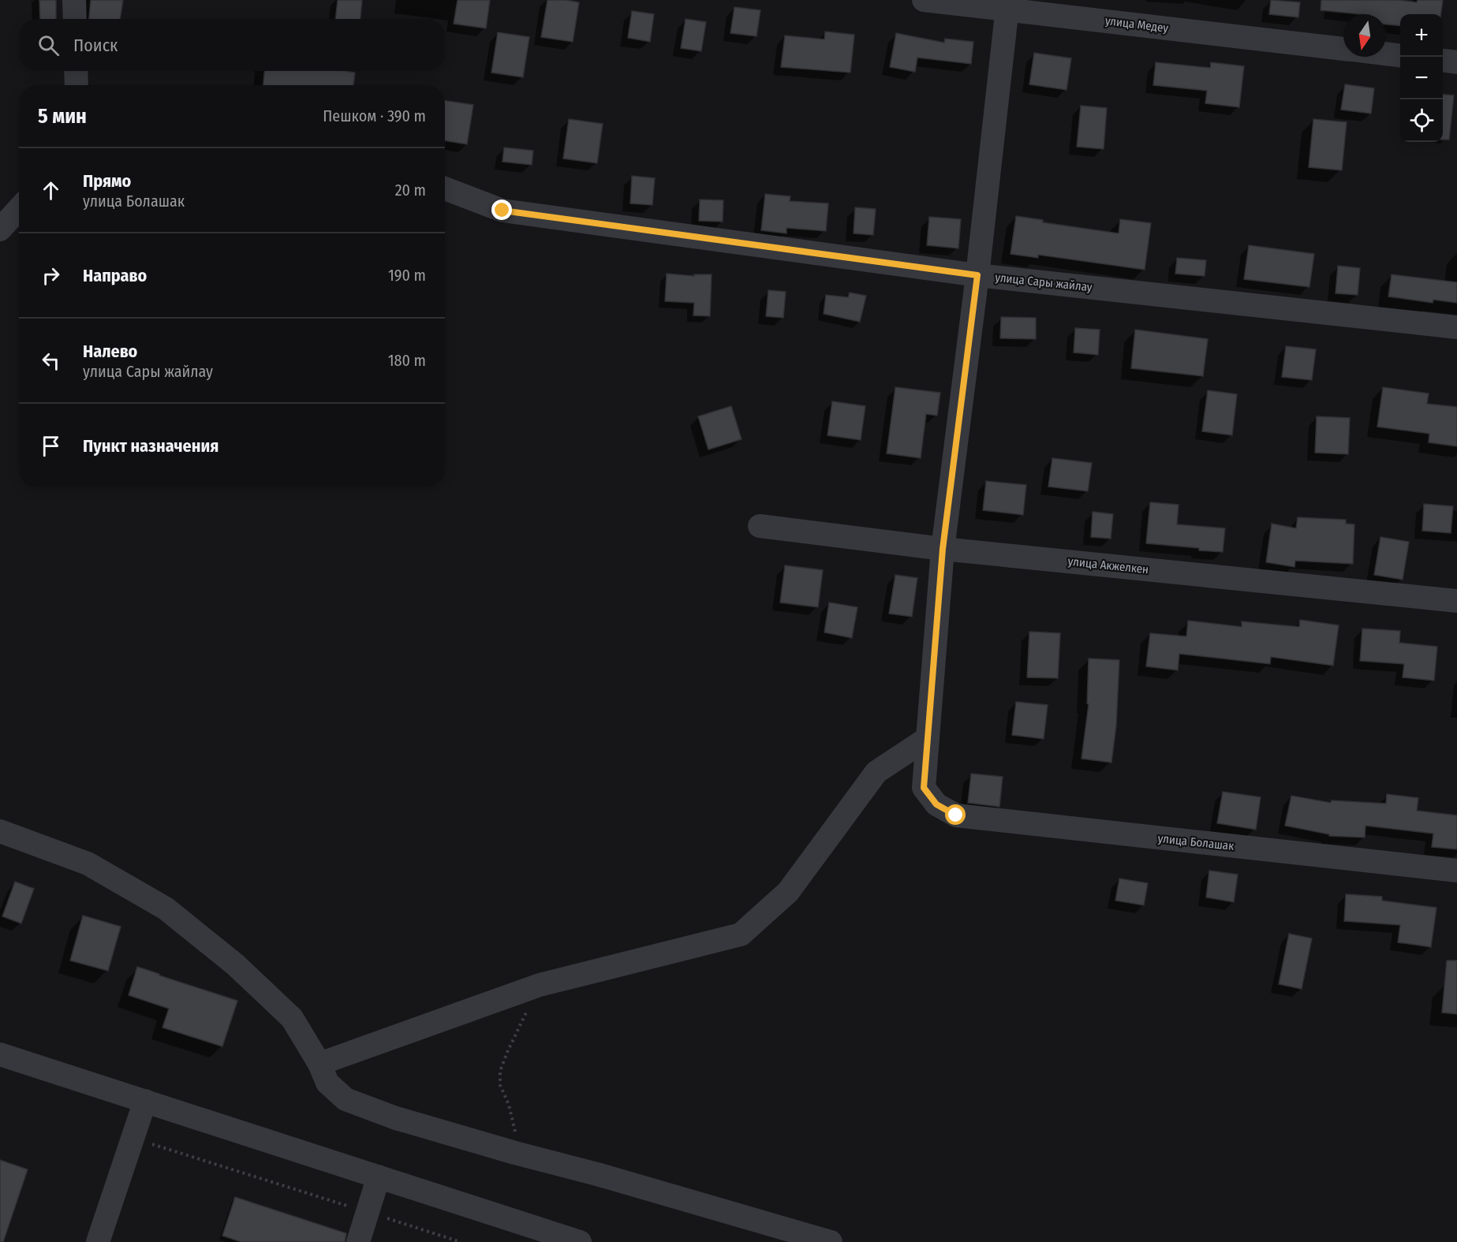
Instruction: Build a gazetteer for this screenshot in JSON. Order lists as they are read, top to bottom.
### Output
{
  "streets": {
    "street": [
      "улица Медеу",
      "улица Сары жайлау",
      "улица Акжелкен",
      "улица Болашак"
    ]
  },
  "north": "bottom",
  "page": {
    "map_buttons": ["+", "−"],
    "search": "Поиск",
    "heading": ["5 мин", "Пешком · 390 m"],
    "list": [
      ["Прямо", "улица Болашак", "20 m"],
      ["Направо", "190 m"],
      ["Налево", "улица Сары жайлау", "180 m"],
      "Пункт назначения"
    ]
  }
}
